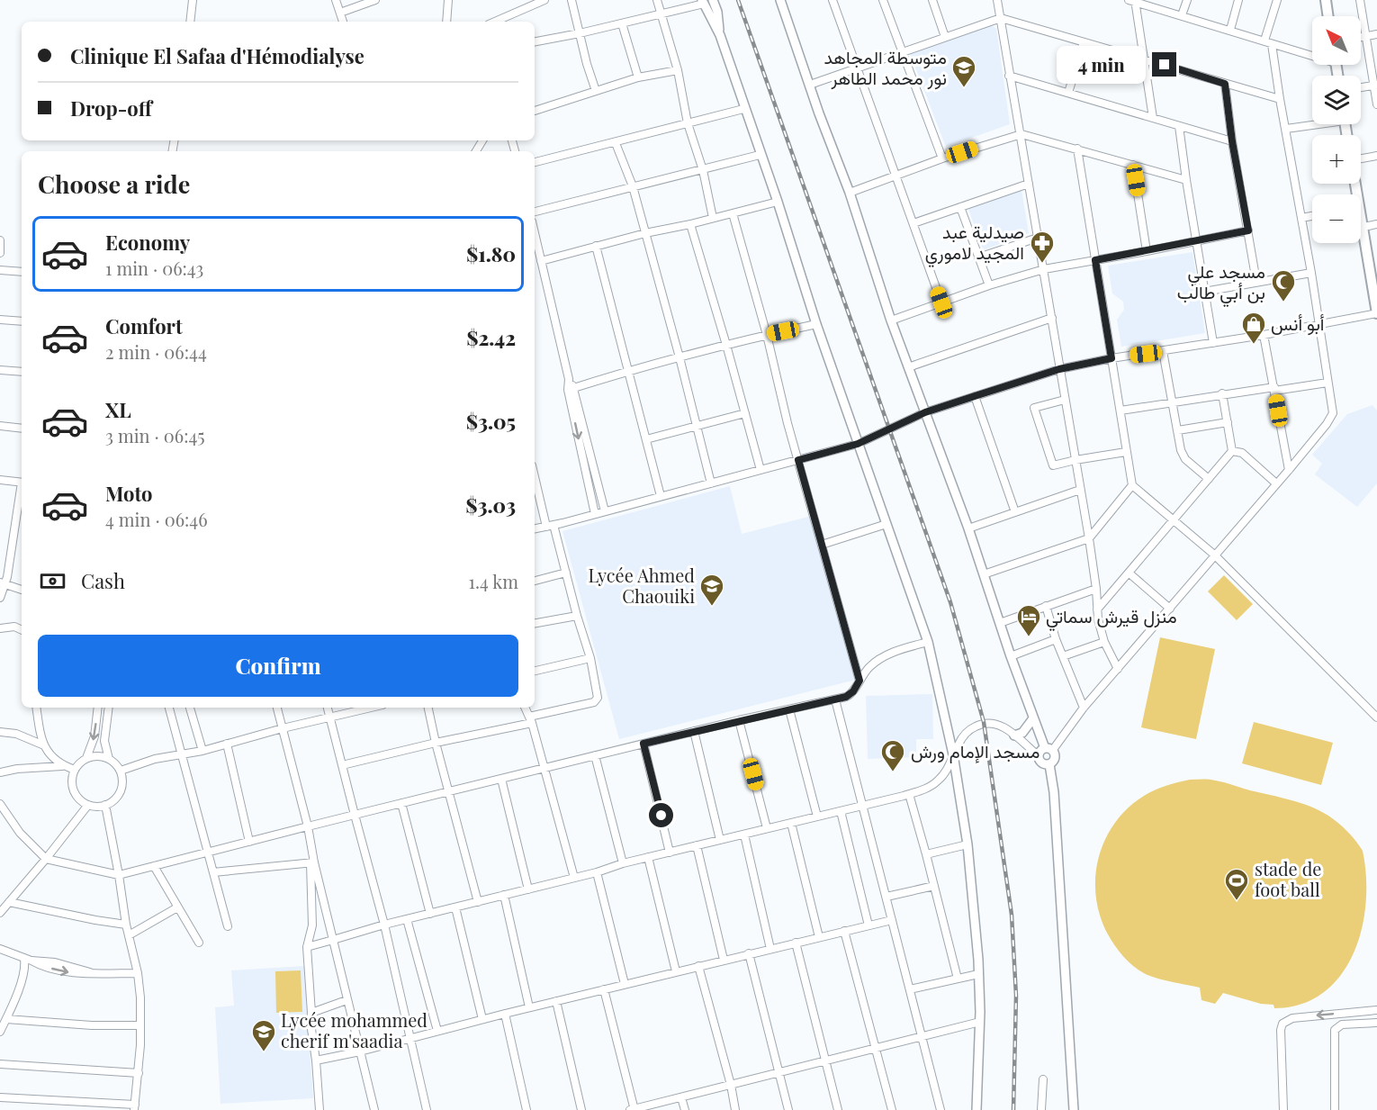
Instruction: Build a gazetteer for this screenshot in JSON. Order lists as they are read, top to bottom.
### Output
{
  "places": {
    "school or university": ["متوسطة المجاهد نور محمد الطاهر", "Lycée Ahmed Chaouiki", "Lycée mohammed cherif m'saadia"],
    "pharmacy": ["صيدلية عبد المجيد لاموري"],
    "mosque": ["مسجد علي بن أبي طالب", "مسجد الإمام ورش"],
    "shop": ["أبو أنس"],
    "hotel": ["منزل قيرش سماتي"],
    "sports": ["stade de foot ball"]
  },
  "north": "top left",
  "page": {
    "map_buttons": ["+", "−"],
    "banner": ["Clinique El Safaa d'Hémodialyse", "Drop-off"],
    "bubble": "4 min",
    "heading": "Choose a ride",
    "list": [
      {
        "name": "Economy",
        "note": "1 min · 06:43",
        "value": "$1.80"
      },
      {
        "name": "Comfort",
        "note": "2 min · 06:44",
        "value": "$2.42"
      },
      {
        "name": "XL",
        "note": "3 min · 06:45",
        "value": "$3.05"
      },
      {
        "name": "Moto",
        "note": "4 min · 06:46",
        "value": "$3.03"
      }
    ],
    "pay": ["Cash", "1.4 km"],
    "buttons": "Confirm"
  }
}
